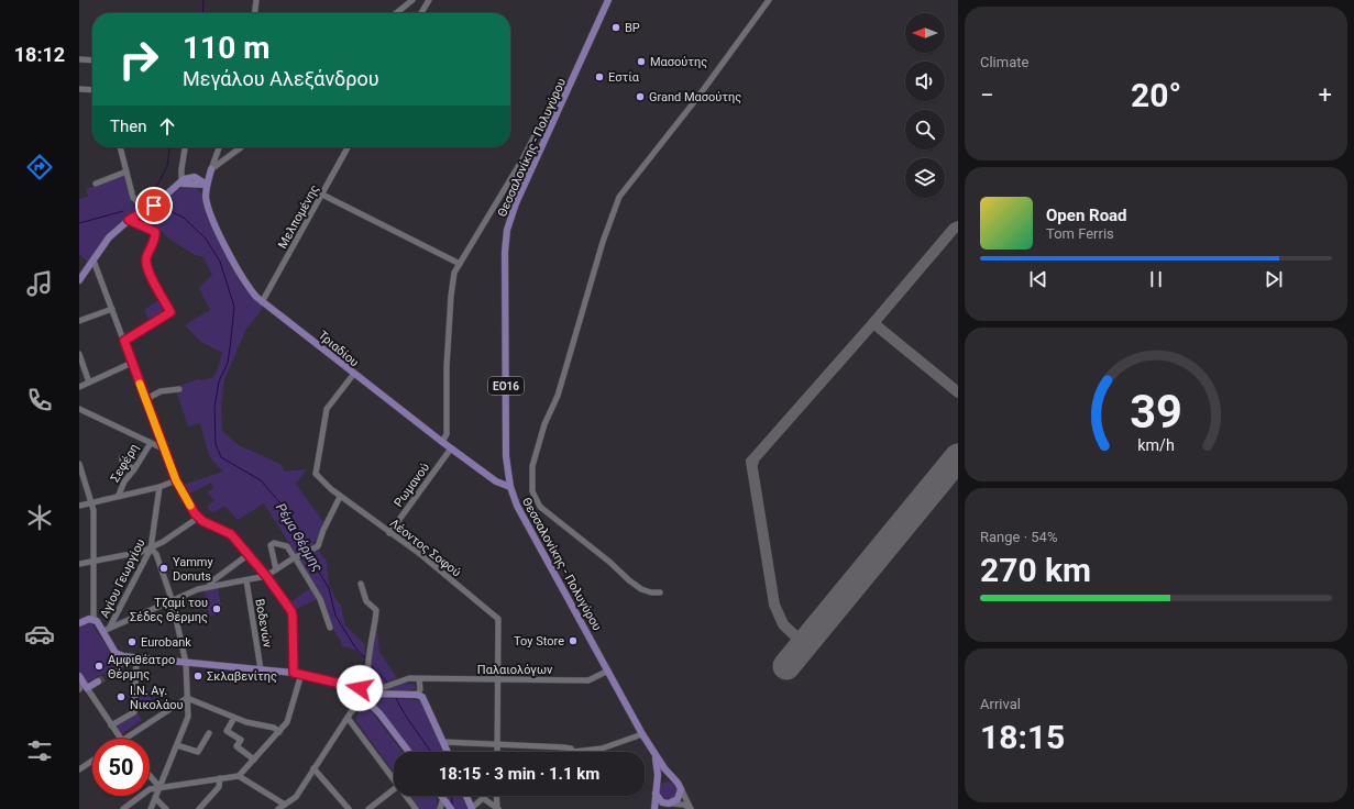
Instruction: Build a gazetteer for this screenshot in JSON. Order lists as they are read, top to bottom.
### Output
{
  "streets": {
    "main road": ["Θεσσαλονίκης - Πολυγύρου", "Τριαδίου", "ΕΟ16"],
    "street": [
      "Μελπομένης",
      "Σεφέρη",
      "Ρωμανού",
      "Λέοντος Σοφού",
      "Αγίου Γεωργίου",
      "Βοδενών",
      "Παλαιολόγων"
    ]
  },
  "crossings": [
    ["Θεσσαλονίκης - Πολυγύρου", "Τριαδίου"],
    ["Θεσσαλονίκης - Πολυγύρου", "Παλαιολόγων"],
    ["Μελπομένης", "Τριαδίου"],
    ["Τριαδίου", "Ρωμανού"],
    ["Τριαδίου", "Λέοντος Σοφού"],
    ["Ρωμανού", "Λέοντος Σοφού"],
    ["Λέοντος Σοφού", "Παλαιολόγων"]
  ],
  "water": ["Ρέμα Θέρμης"],
  "places": [
    "BP",
    "Μασούτης",
    "Εστία",
    "Grand Μασούτης",
    "Yammy Donuts",
    "Τζαμί του Σέδες Θέρμης",
    "Toy Store",
    "Eurobank",
    "Αμφιθέατρο Θέρμης",
    "Σκλαβενίτης",
    "Ι.Ν. Αγ. Νικολάου"
  ],
  "north": "left",
  "page": {
    "tabs": "18:12",
    "tile": [
      "Climate",
      ["Range · 54%", "270 km"],
      ["Arrival", "18:15"]
    ],
    "turn": ["110 m", "Μεγάλου Αλεξάνδρου"],
    "heat": ["−", "20°", "+"],
    "then": "Then",
    "song": ["Open Road", "Tom Ferris"],
    "limit": "50",
    "trip": "18:15 · 3 min · 1.1 km",
    "gauge": ["39", "km/h"]
  }
}
